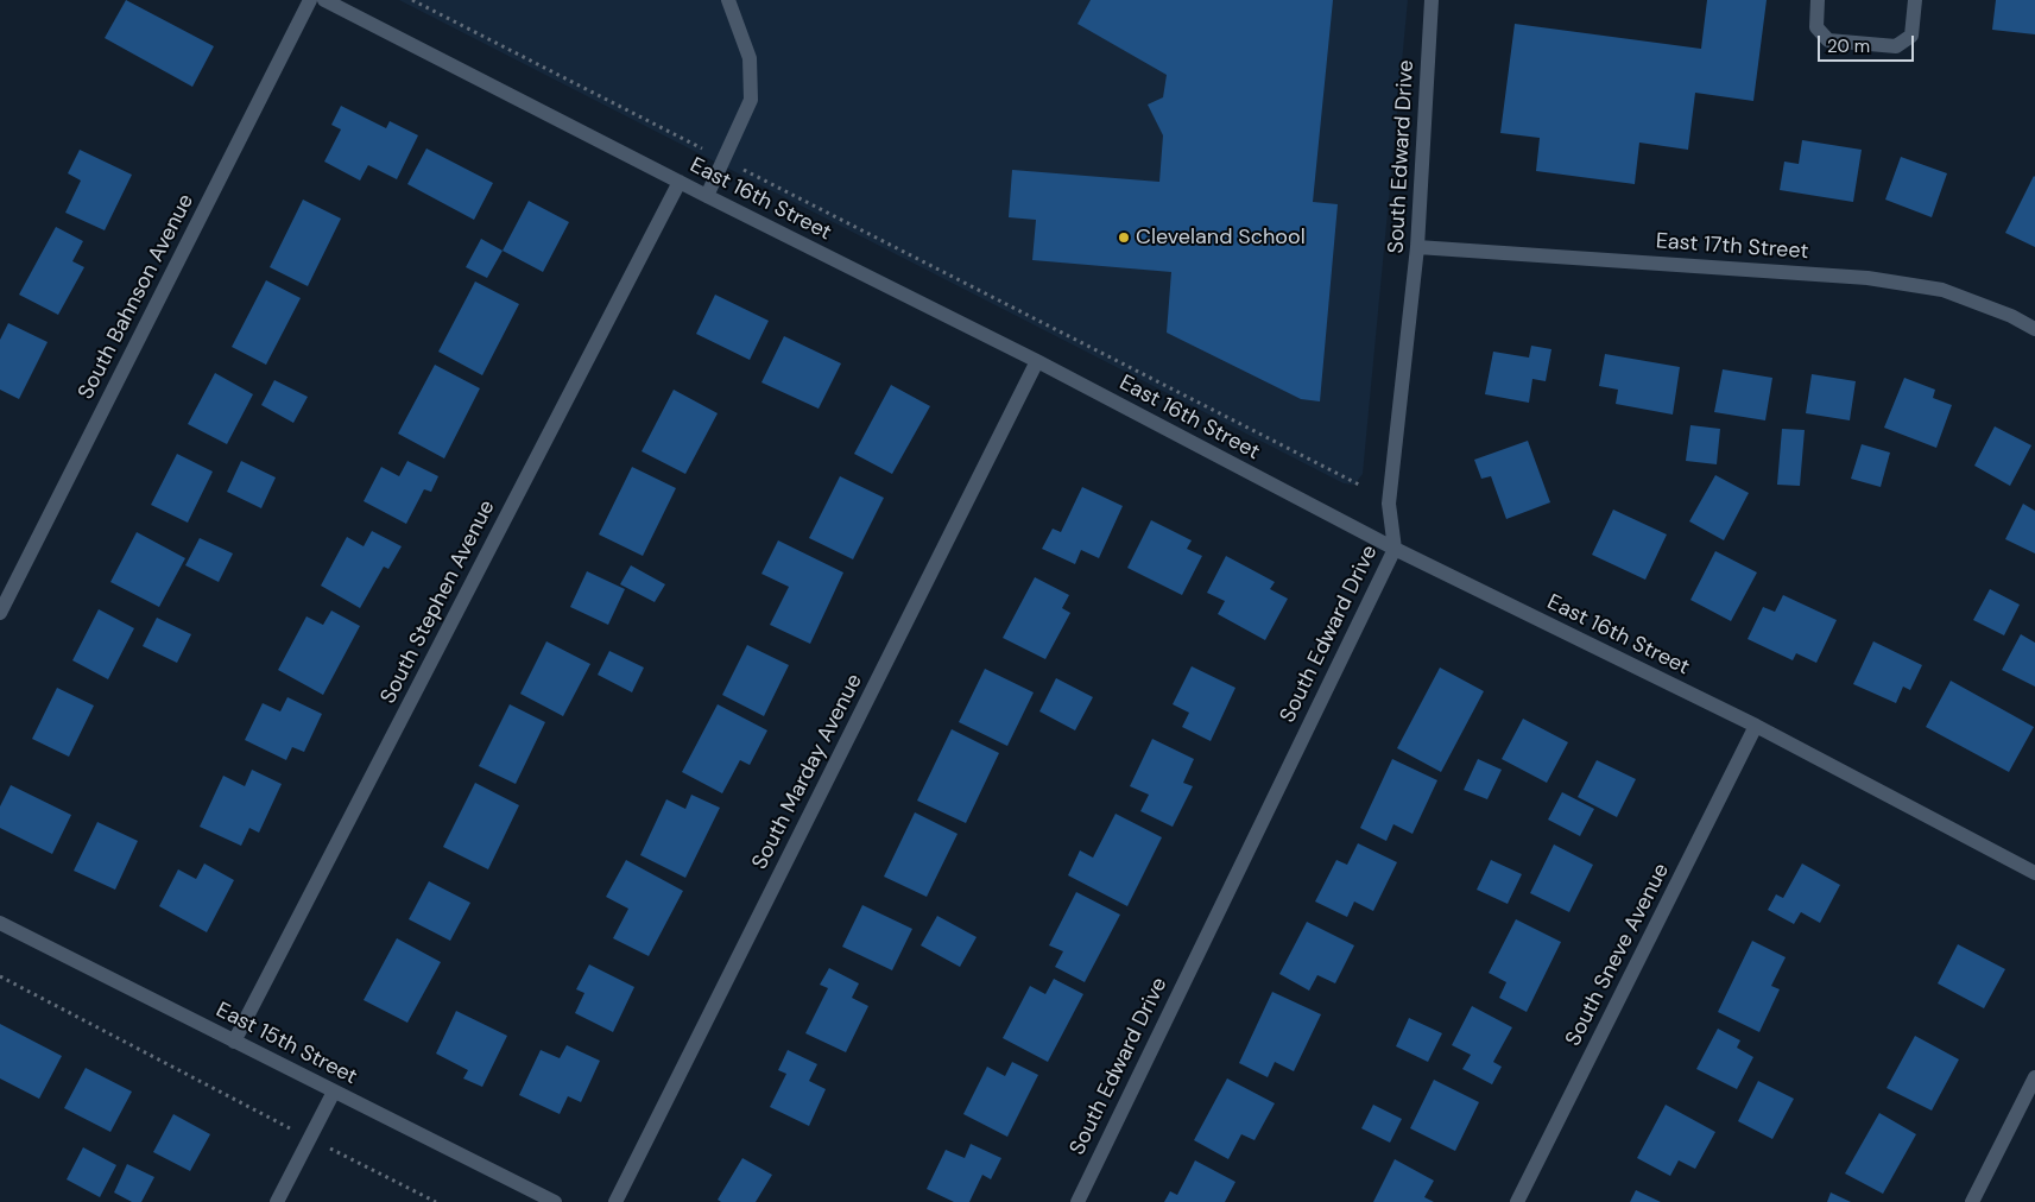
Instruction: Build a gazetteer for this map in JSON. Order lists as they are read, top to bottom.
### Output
{
  "streets": {
    "street": [
      "South Edward Drive",
      "East 16th Street",
      "East 17th Street",
      "South Bahnson Avenue",
      "South Stephen Avenue",
      "South Marday Avenue",
      "South Sneve Avenue",
      "East 15th Street"
    ]
  },
  "crossings": [
    ["South Edward Drive", "East 16th Street"],
    ["South Edward Drive", "East 17th Street"],
    ["East 16th Street", "South Stephen Avenue"],
    ["East 16th Street", "South Marday Avenue"],
    ["East 16th Street", "South Sneve Avenue"],
    ["South Stephen Avenue", "East 15th Street"]
  ],
  "places": ["Cleveland School"],
  "scale_bar": "20 m"
}
